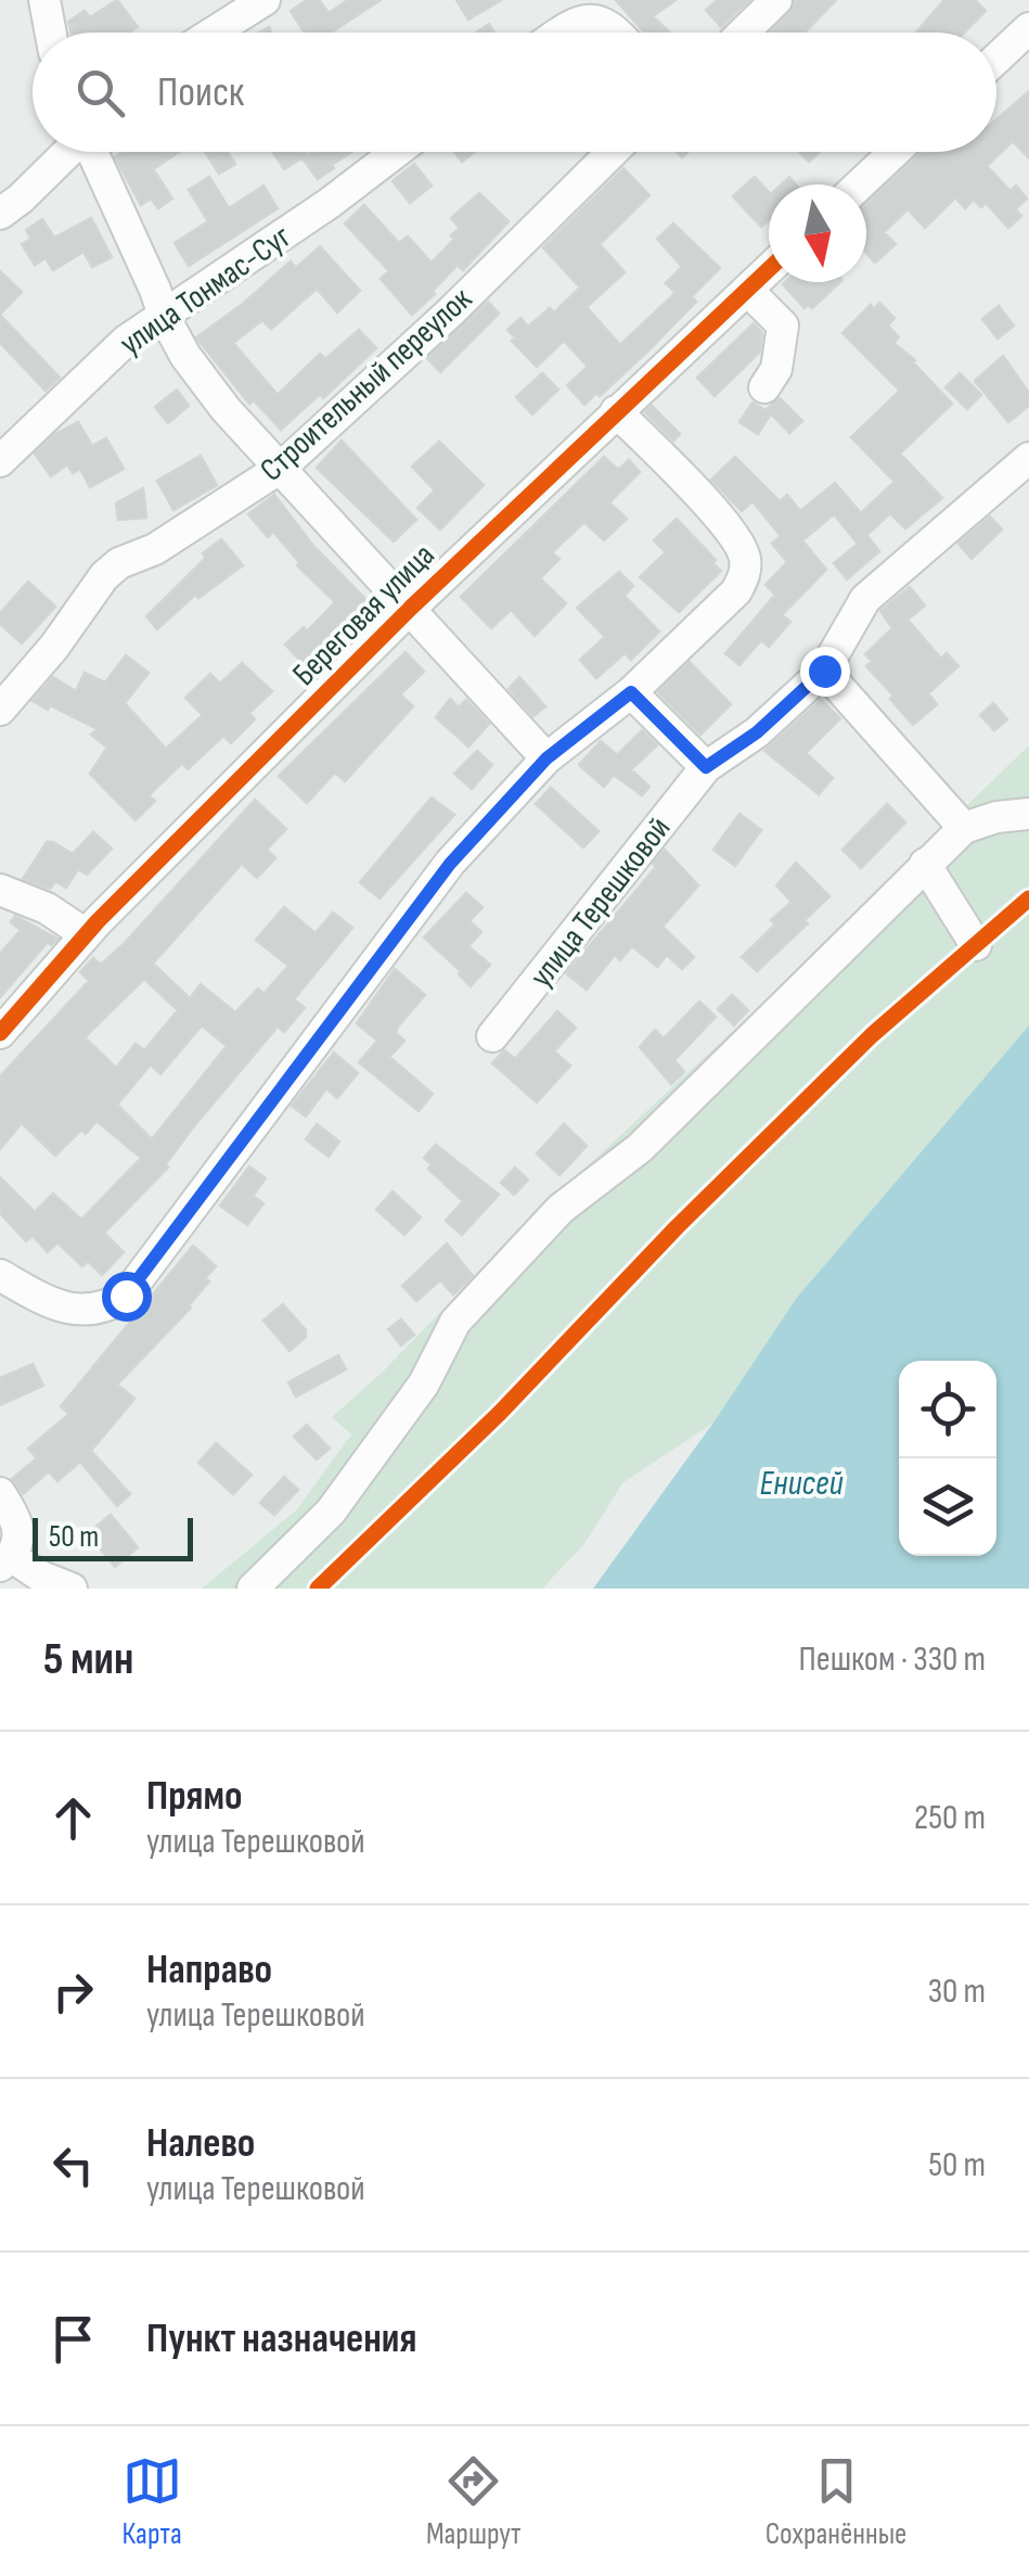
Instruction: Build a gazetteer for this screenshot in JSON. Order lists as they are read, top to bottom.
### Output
{
  "streets": {
    "street": [
      "улица Тонмас-Суг",
      "Строительный переулок",
      "Береговая улица",
      "улица Терешковой"
    ]
  },
  "water": ["Енисей"],
  "scale_bar": "50 m",
  "north": "bottom",
  "page": {
    "search": "Поиск",
    "scale": "50 m",
    "heading": ["5 мин", "Пешком · 330 m"],
    "list": [
      ["Прямо", "улица Терешковой", "250 m"],
      ["Направо", "улица Терешковой", "30 m"],
      ["Налево", "улица Терешковой", "50 m"],
      "Пункт назначения"
    ],
    "nav": ["Карта", "Маршрут", "Сохранённые"]
  }
}
